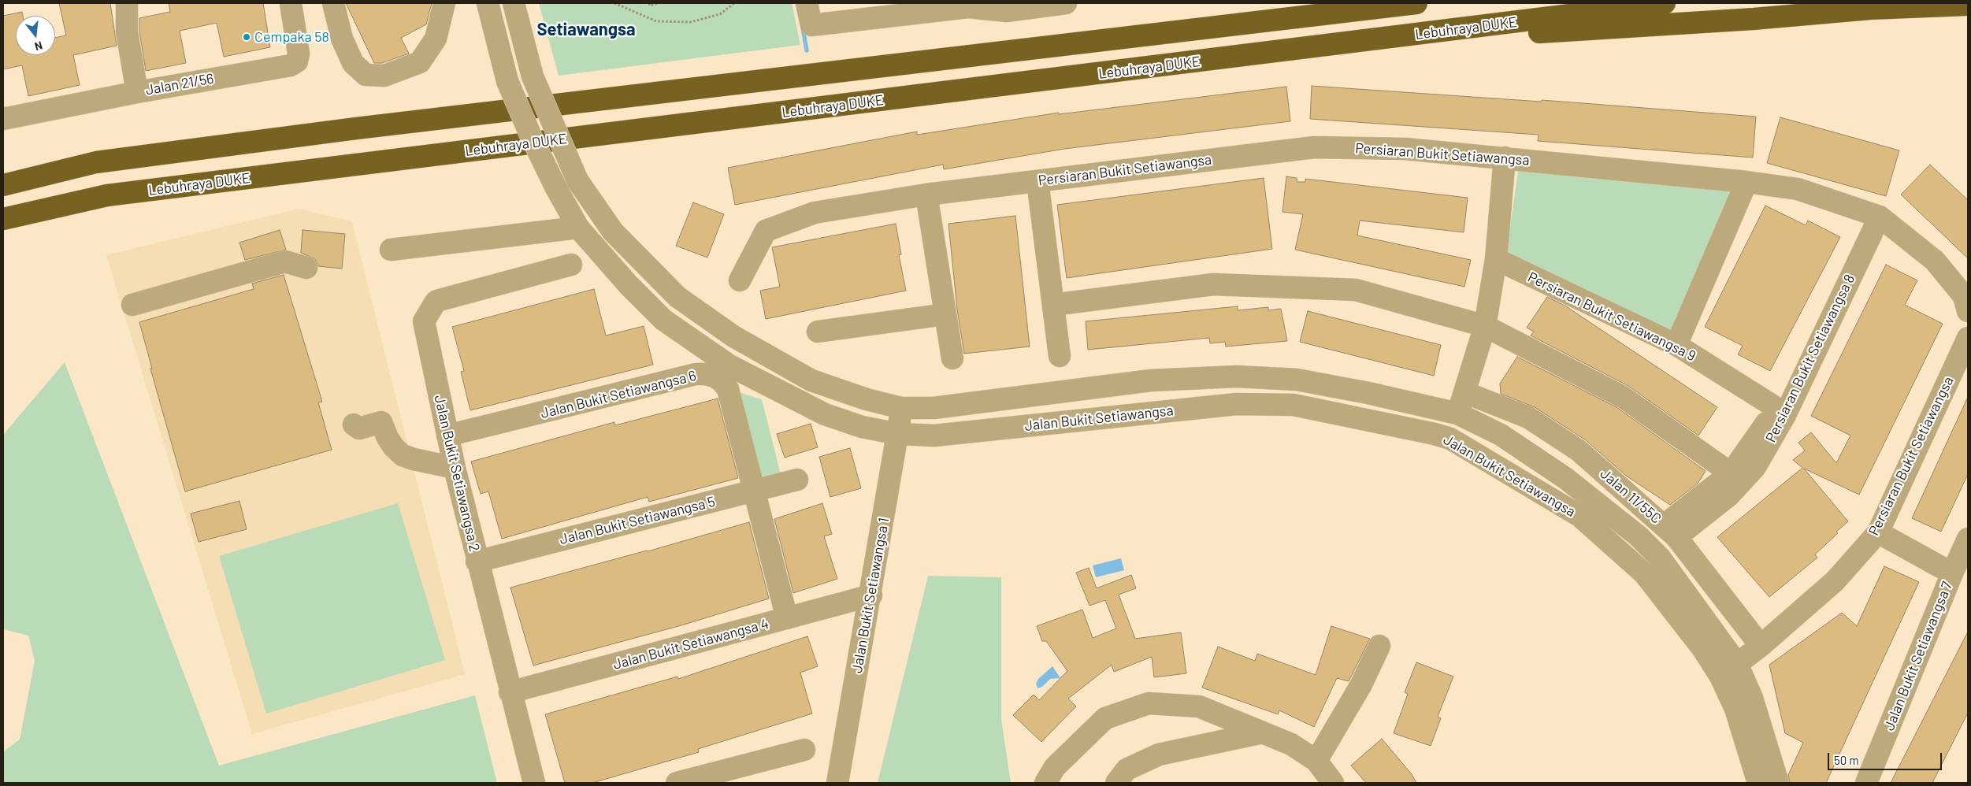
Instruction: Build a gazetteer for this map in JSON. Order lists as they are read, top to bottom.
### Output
{
  "streets": {
    "highway": ["Lebuhraya DUKE"],
    "street": [
      "Jalan 21/56",
      "Persiaran Bukit Setiawangsa",
      "Persiaran Bukit Setiawangsa 9",
      "Persiaran Bukit Setiawangsa 8",
      "Jalan Bukit Setiawangsa 6",
      "Jalan Bukit Setiawangsa",
      "Jalan Bukit Setiawangsa 2",
      "Jalan 11/55C",
      "Jalan Bukit Setiawangsa 5",
      "Jalan Bukit Setiawangsa 1",
      "Jalan Bukit Setiawangsa 4",
      "Jalan Bukit Setiawangsa 7"
    ]
  },
  "crossings": [
    ["Persiaran Bukit Setiawangsa", "Persiaran Bukit Setiawangsa 8"],
    ["Persiaran Bukit Setiawangsa", "Jalan Bukit Setiawangsa"],
    ["Persiaran Bukit Setiawangsa", "Jalan 11/55C"],
    ["Persiaran Bukit Setiawangsa", "Jalan Bukit Setiawangsa 7"],
    ["Persiaran Bukit Setiawangsa 9", "Persiaran Bukit Setiawangsa 8"],
    ["Persiaran Bukit Setiawangsa 8", "Jalan 11/55C"],
    ["Jalan Bukit Setiawangsa 6", "Jalan Bukit Setiawangsa 2"],
    ["Jalan Bukit Setiawangsa 6", "Jalan Bukit Setiawangsa 5"],
    ["Jalan Bukit Setiawangsa 6", "Jalan Bukit Setiawangsa 4"],
    ["Jalan Bukit Setiawangsa", "Jalan Bukit Setiawangsa 1"],
    ["Jalan Bukit Setiawangsa 2", "Jalan Bukit Setiawangsa 5"],
    ["Jalan Bukit Setiawangsa 2", "Jalan Bukit Setiawangsa 4"],
    ["Jalan Bukit Setiawangsa 1", "Jalan Bukit Setiawangsa 4"]
  ],
  "districts": ["Setiawangsa"],
  "places": ["Cempaka 58"],
  "scale_bar": "50 m",
  "north": "bottom"
}
